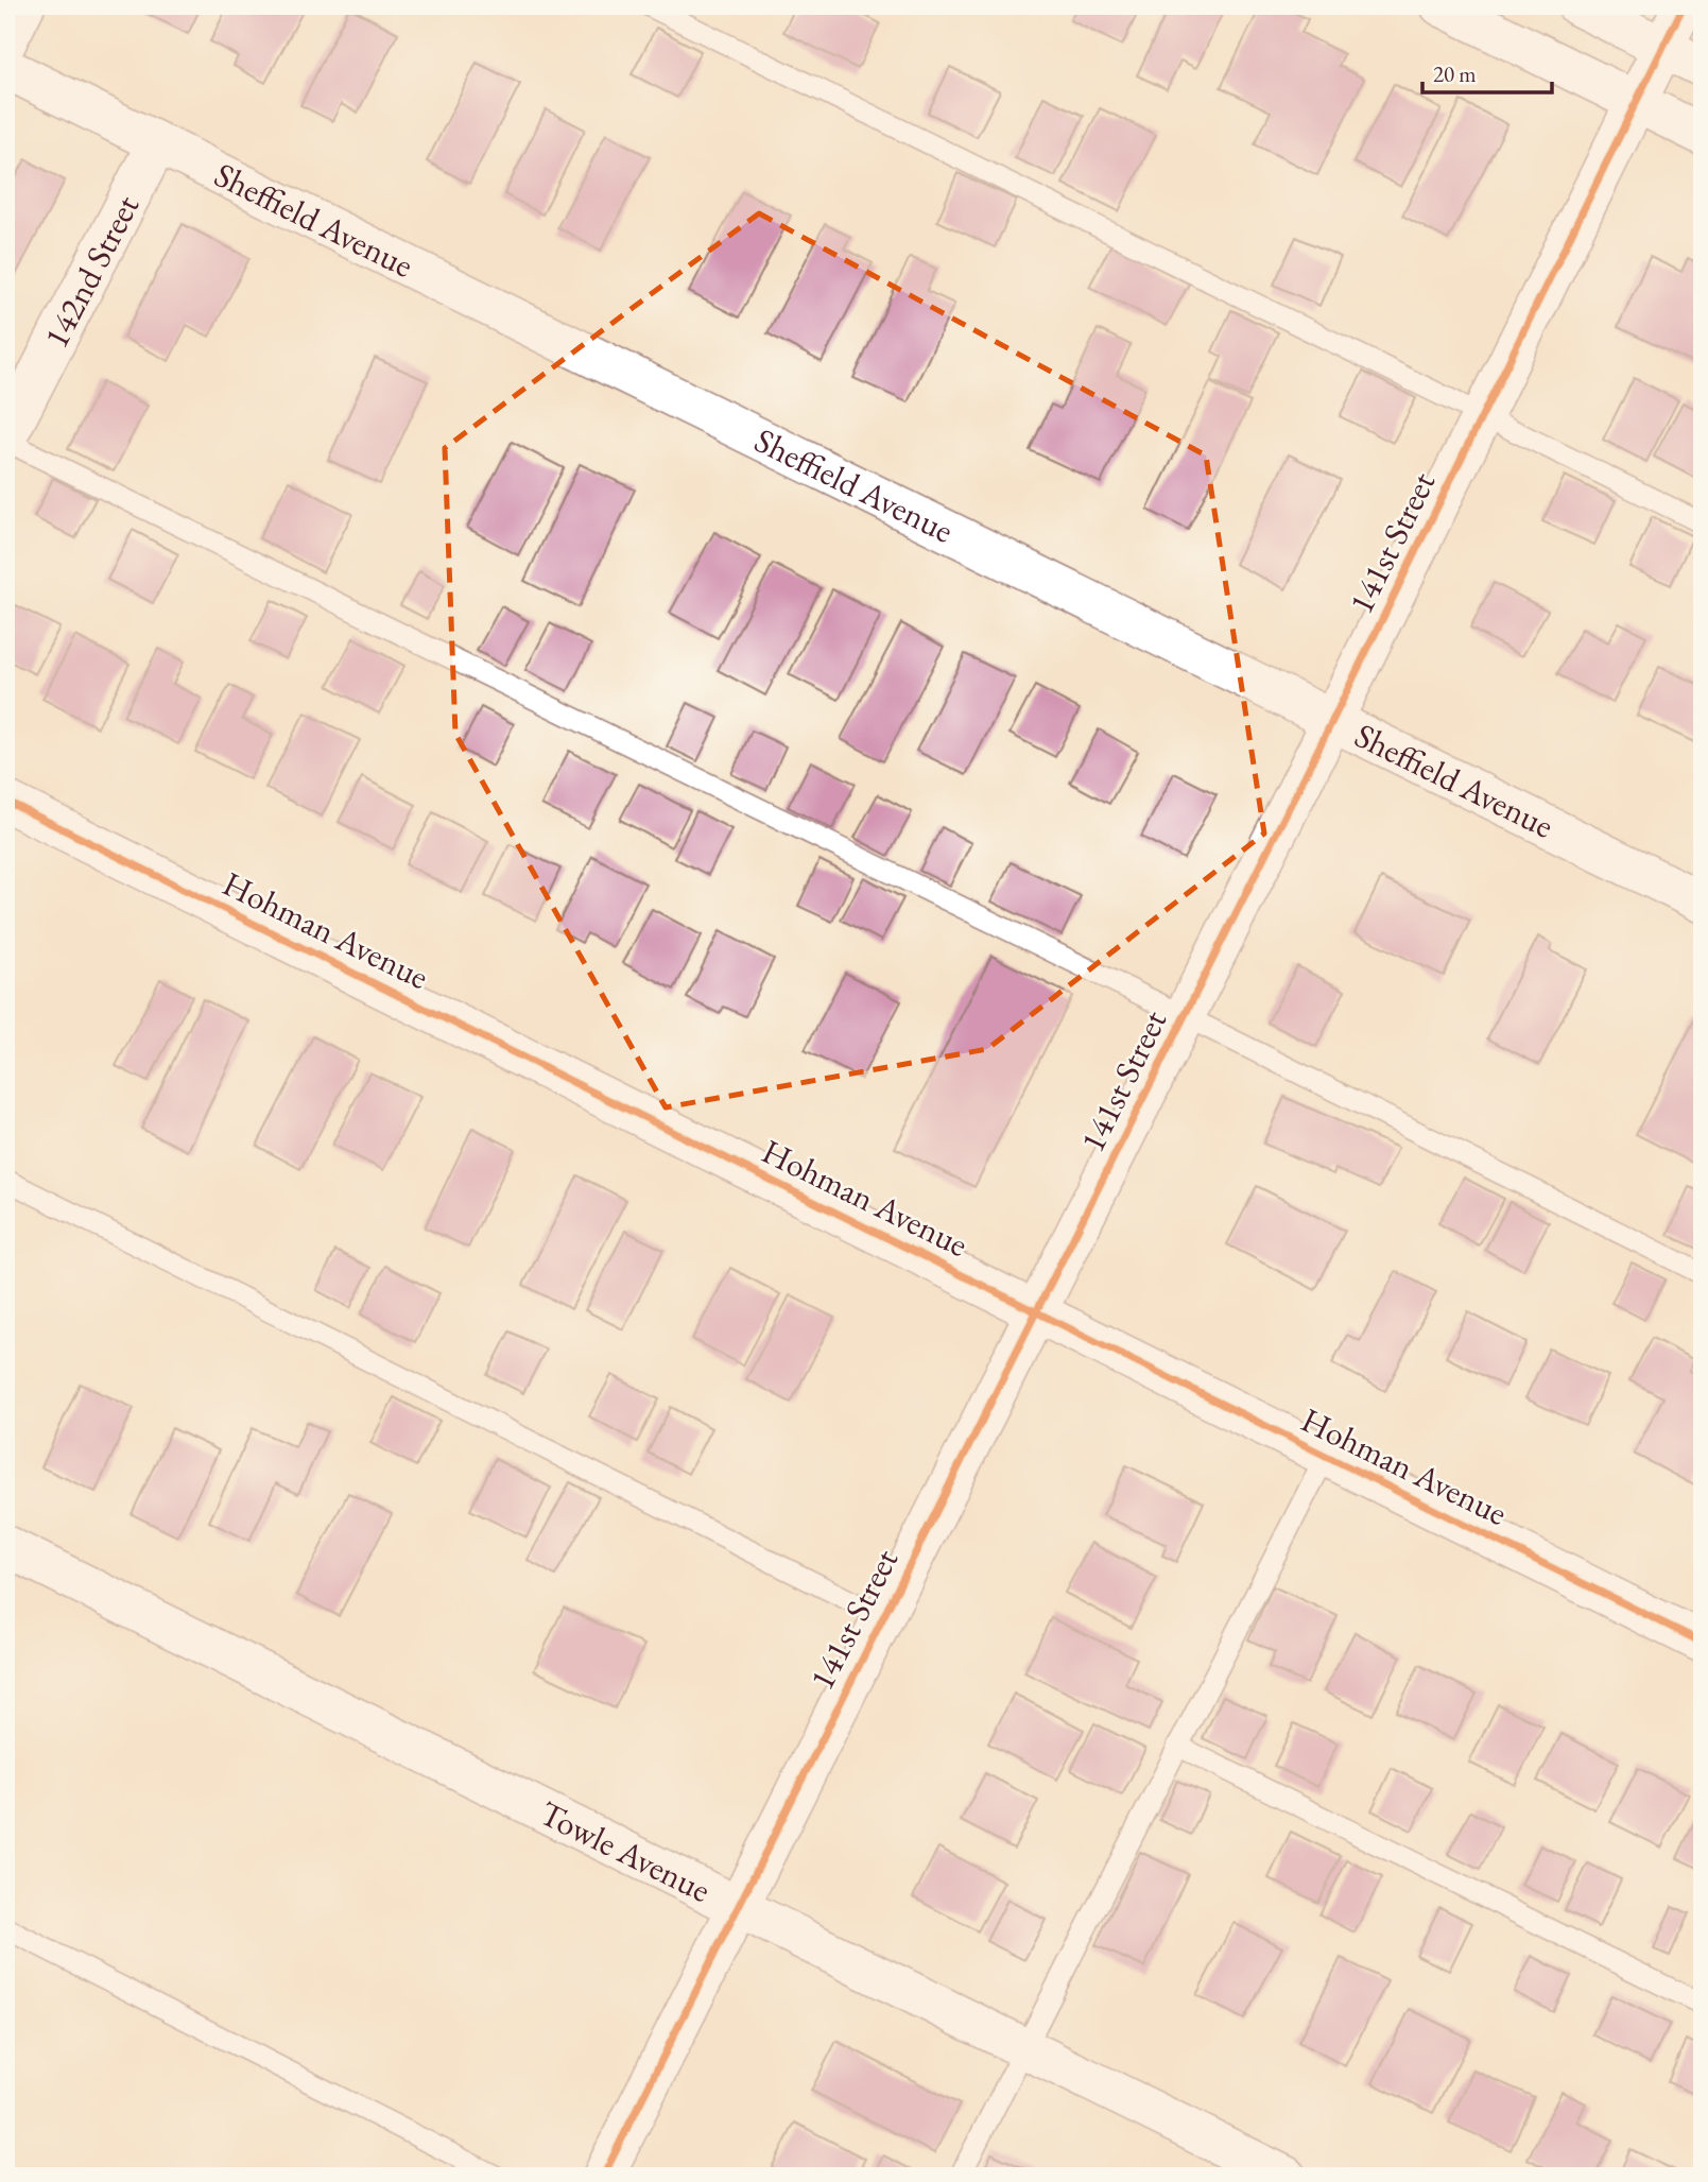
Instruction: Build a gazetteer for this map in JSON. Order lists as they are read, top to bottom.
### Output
{
  "streets": {
    "street": [
      "Sheffield Avenue",
      "142nd Street",
      "141st Street",
      "Hohman Avenue",
      "Towle Avenue"
    ]
  },
  "crossings": [
    ["Sheffield Avenue", "142nd Street"],
    ["Sheffield Avenue", "141st Street"],
    ["141st Street", "Hohman Avenue"],
    ["141st Street", "Towle Avenue"]
  ],
  "scale_bar": "20 m"
}
